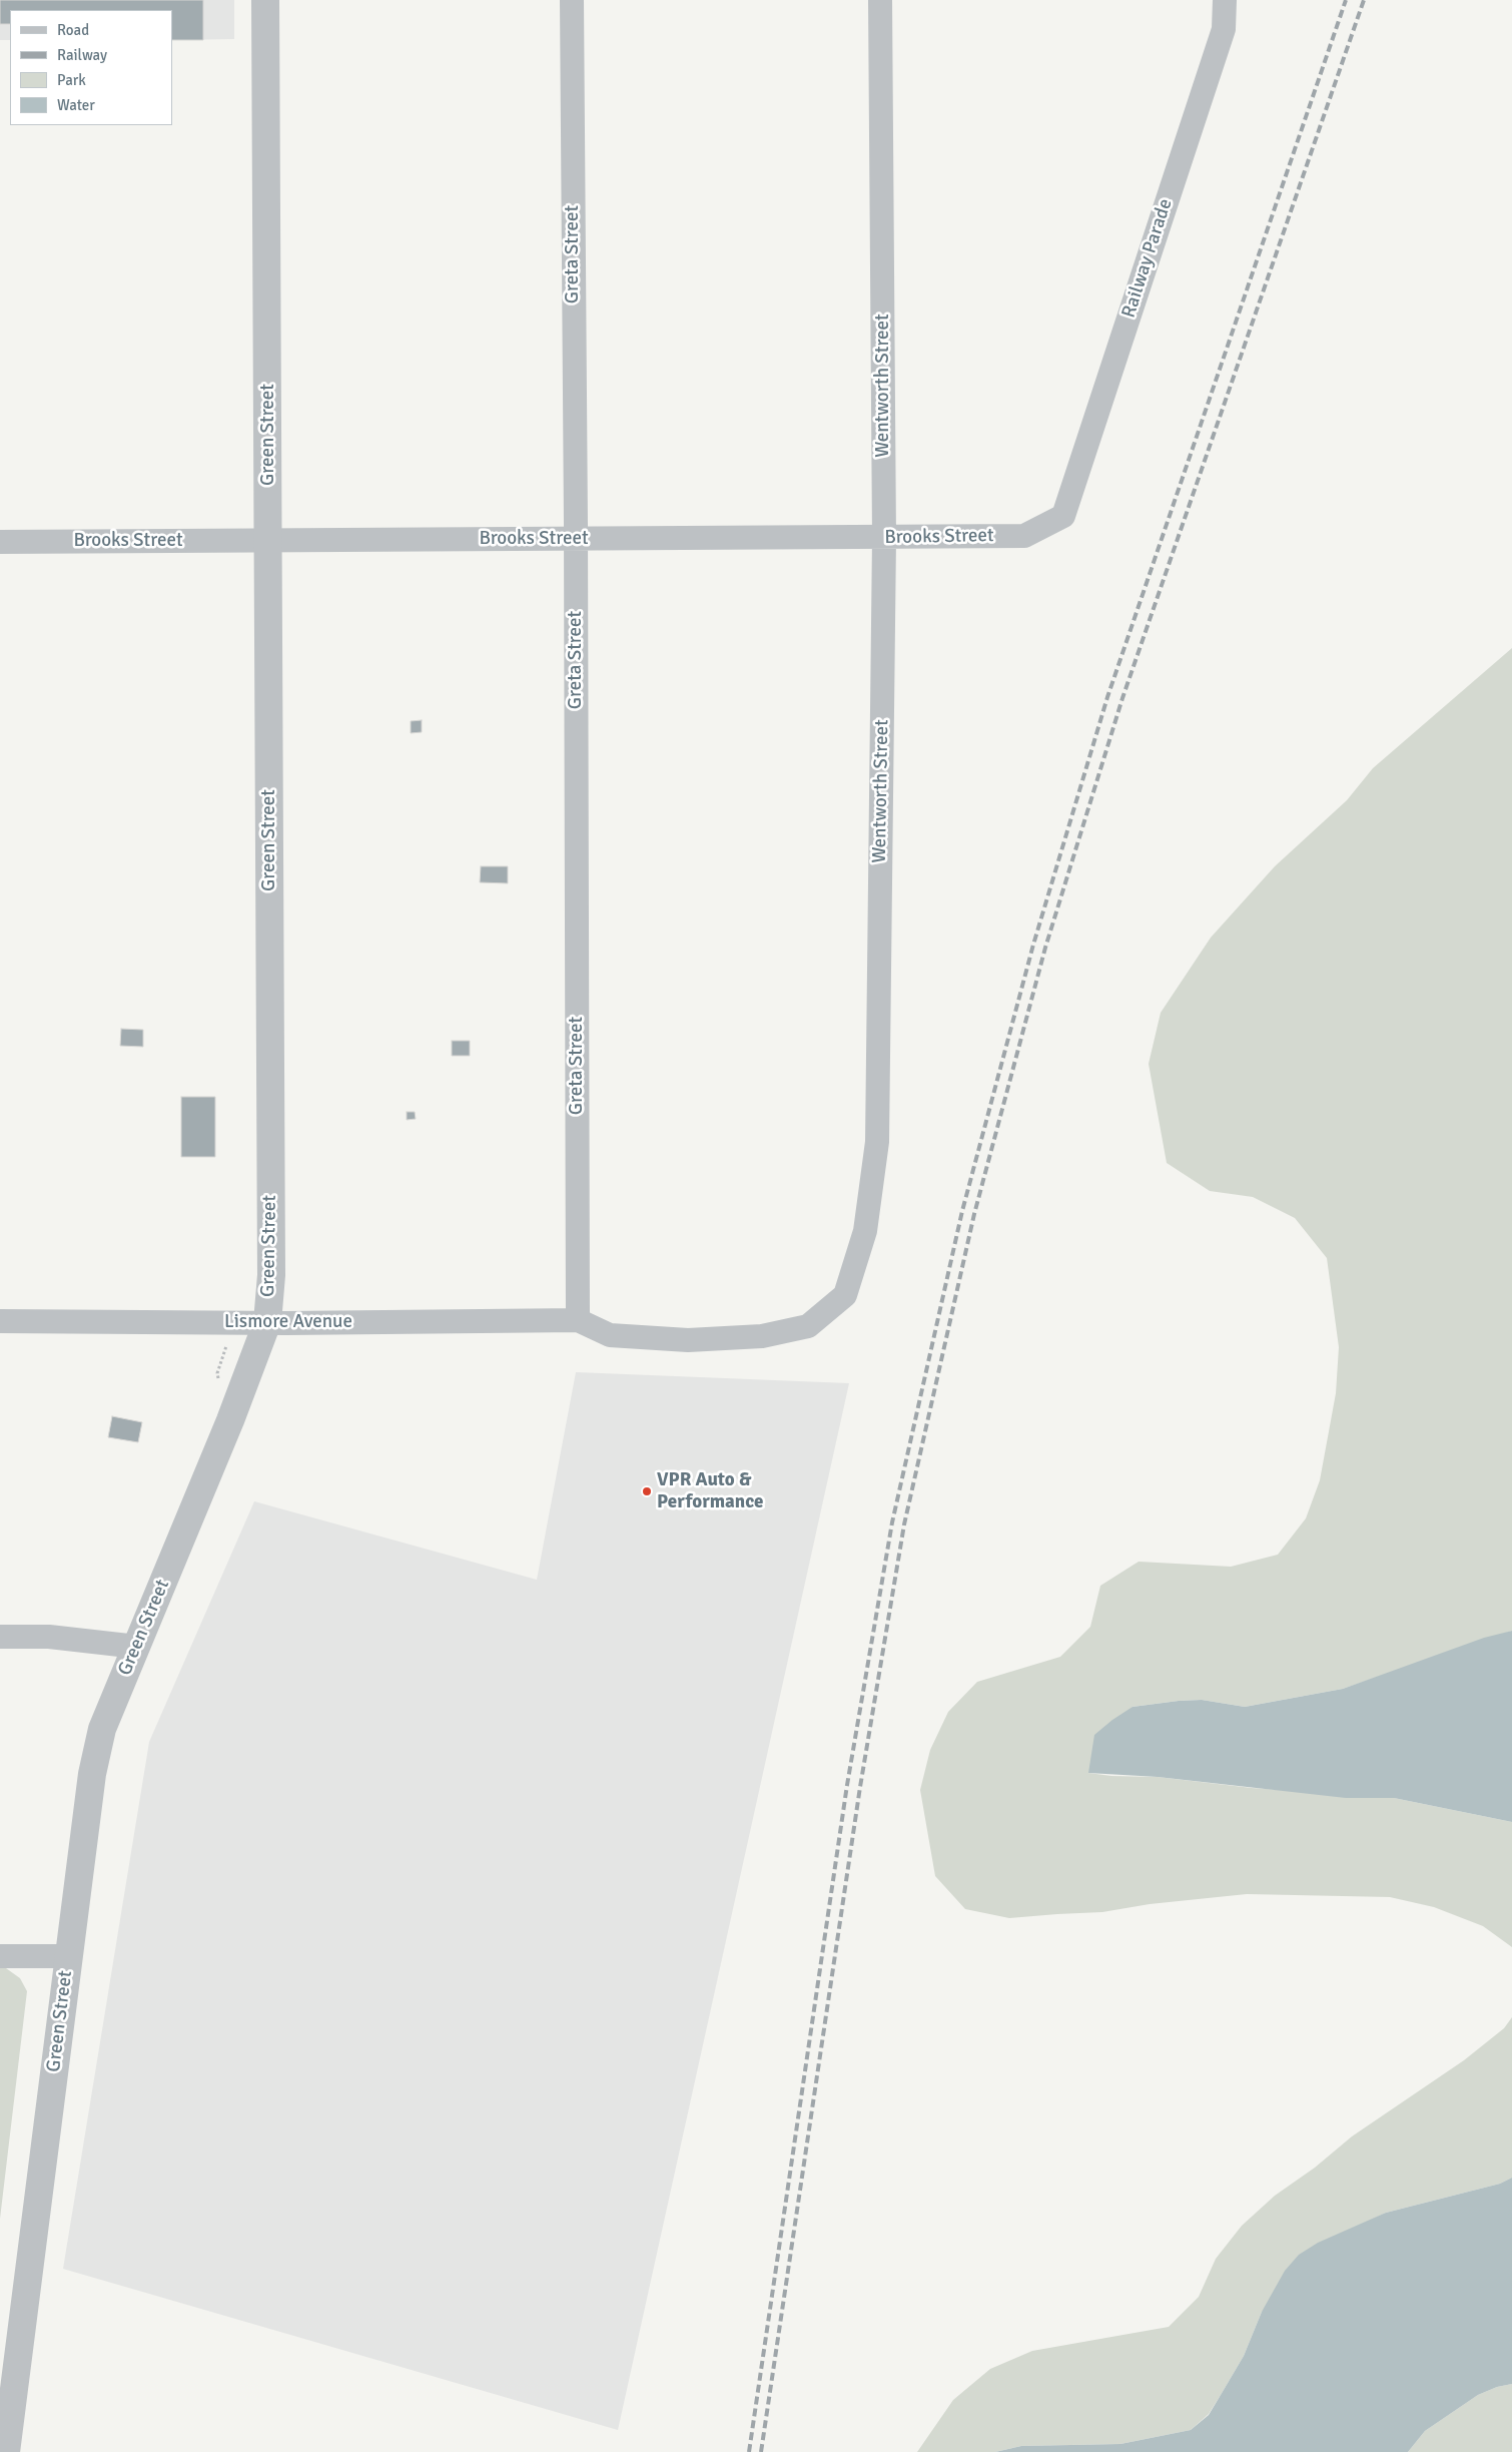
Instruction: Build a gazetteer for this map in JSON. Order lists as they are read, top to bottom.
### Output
{
  "streets": {
    "street": [
      "Greta Street",
      "Railway Parade",
      "Wentworth Street",
      "Green Street",
      "Brooks Street",
      "Lismore Avenue"
    ]
  },
  "crossings": [
    ["Greta Street", "Wentworth Street"],
    ["Greta Street", "Brooks Street"],
    ["Greta Street", "Lismore Avenue"],
    ["Railway Parade", "Brooks Street"],
    ["Wentworth Street", "Brooks Street"],
    ["Wentworth Street", "Lismore Avenue"],
    ["Green Street", "Brooks Street"],
    ["Green Street", "Lismore Avenue"]
  ],
  "places": ["VPR Auto & Performance"],
  "legend": [
    "Road",
    "Railway",
    "Park",
    "Water"
  ]
}
